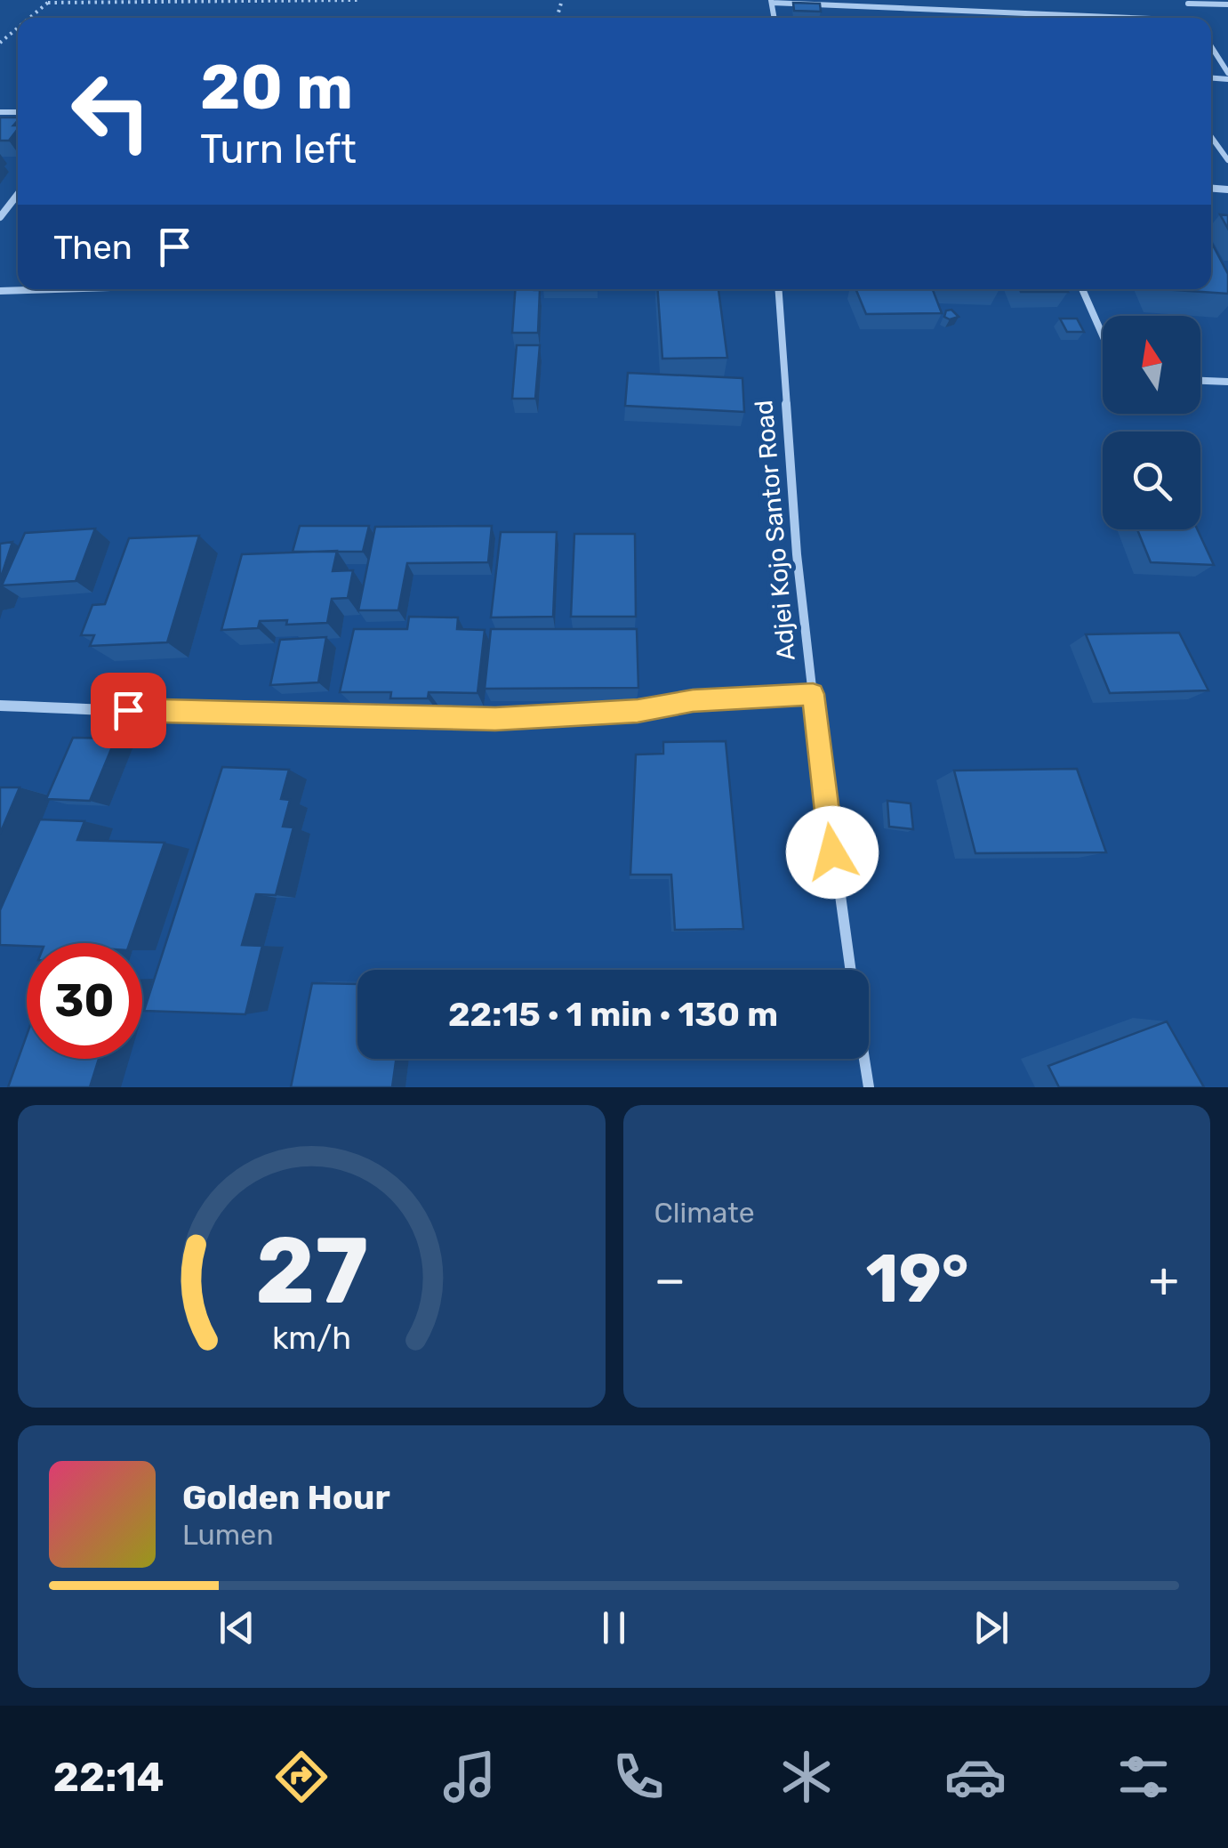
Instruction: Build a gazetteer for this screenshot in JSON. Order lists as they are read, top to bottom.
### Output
{
  "streets": {
    "street": ["Adjei Kojo Santor Road"]
  },
  "north": "top",
  "page": {
    "turn": ["20 m", "Turn left"],
    "then": "Then",
    "limit": "30",
    "trip": "22:15 · 1 min · 130 m",
    "tile": "Climate",
    "heat": ["−", "19°", "+"],
    "song": ["Golden Hour", "Lumen"],
    "tabs": "22:14",
    "gauge": ["27", "km/h"]
  }
}
